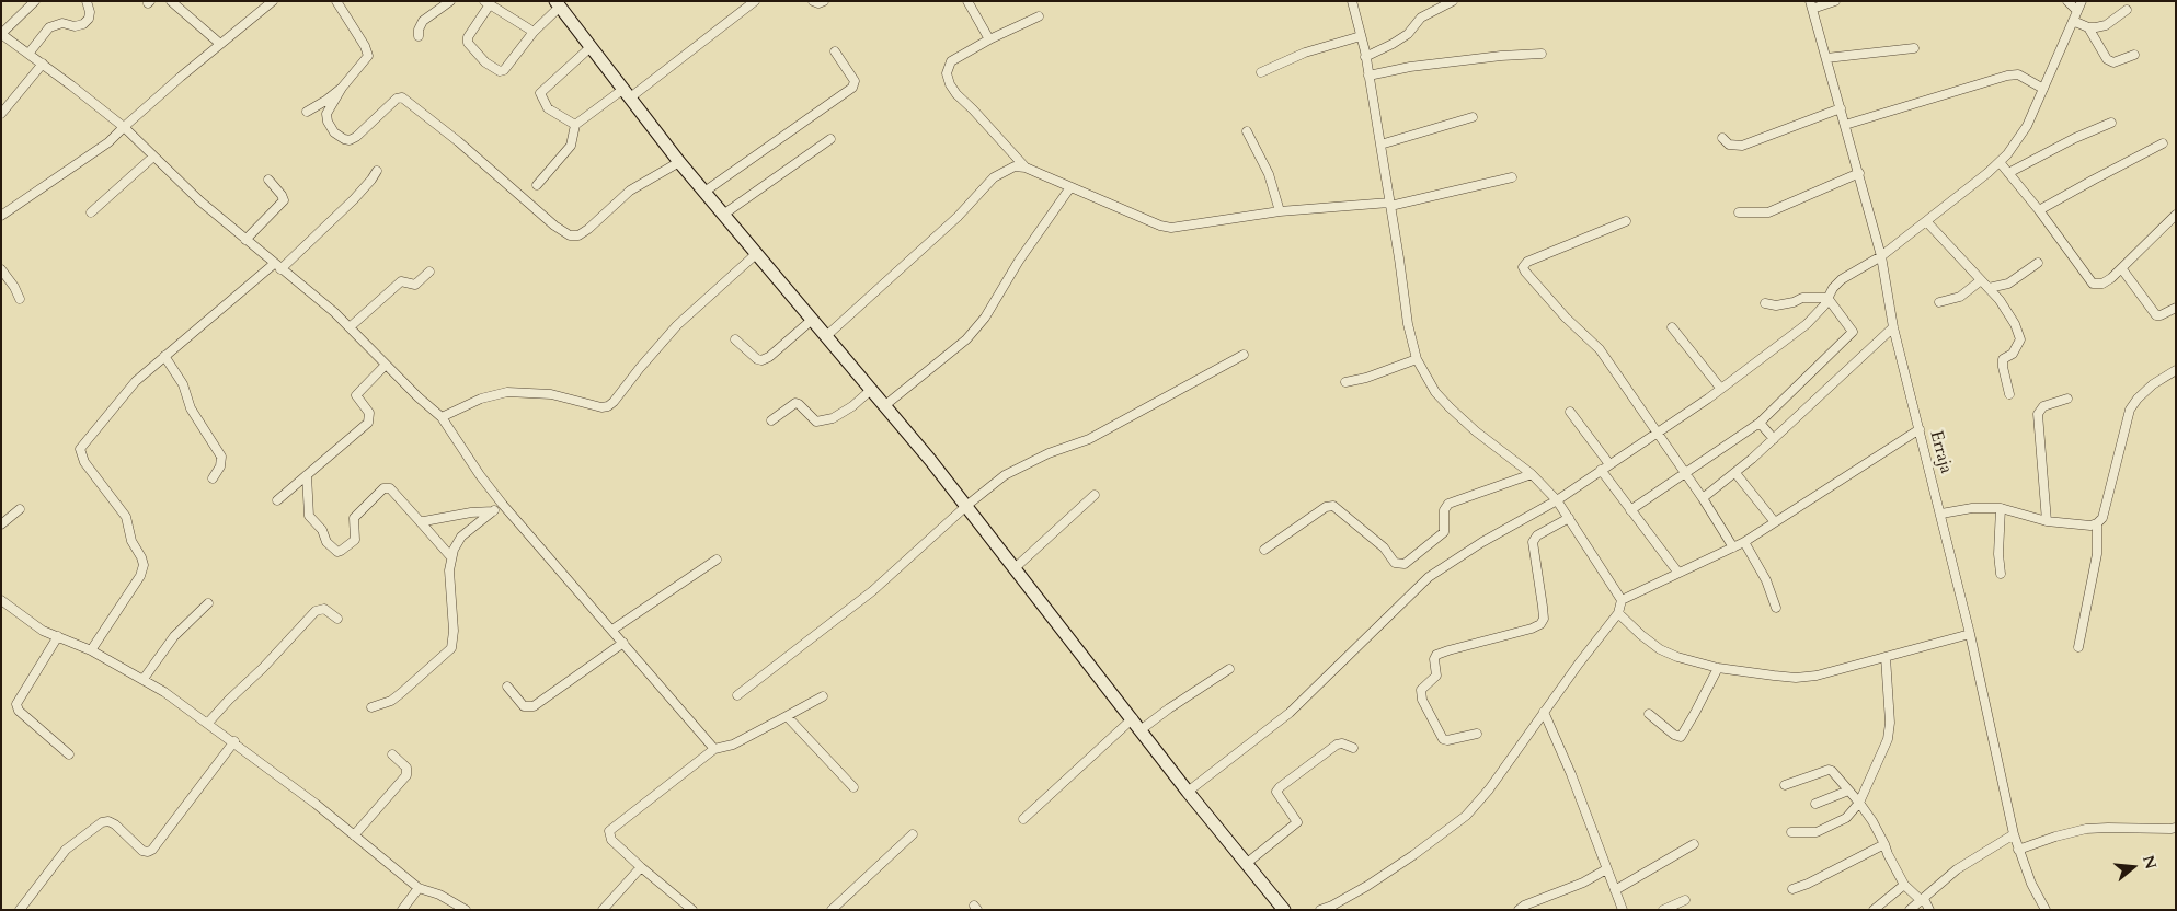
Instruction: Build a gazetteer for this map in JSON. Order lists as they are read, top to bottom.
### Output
{
  "streets": {
    "street": ["Erraja"]
  },
  "north": "right"
}
